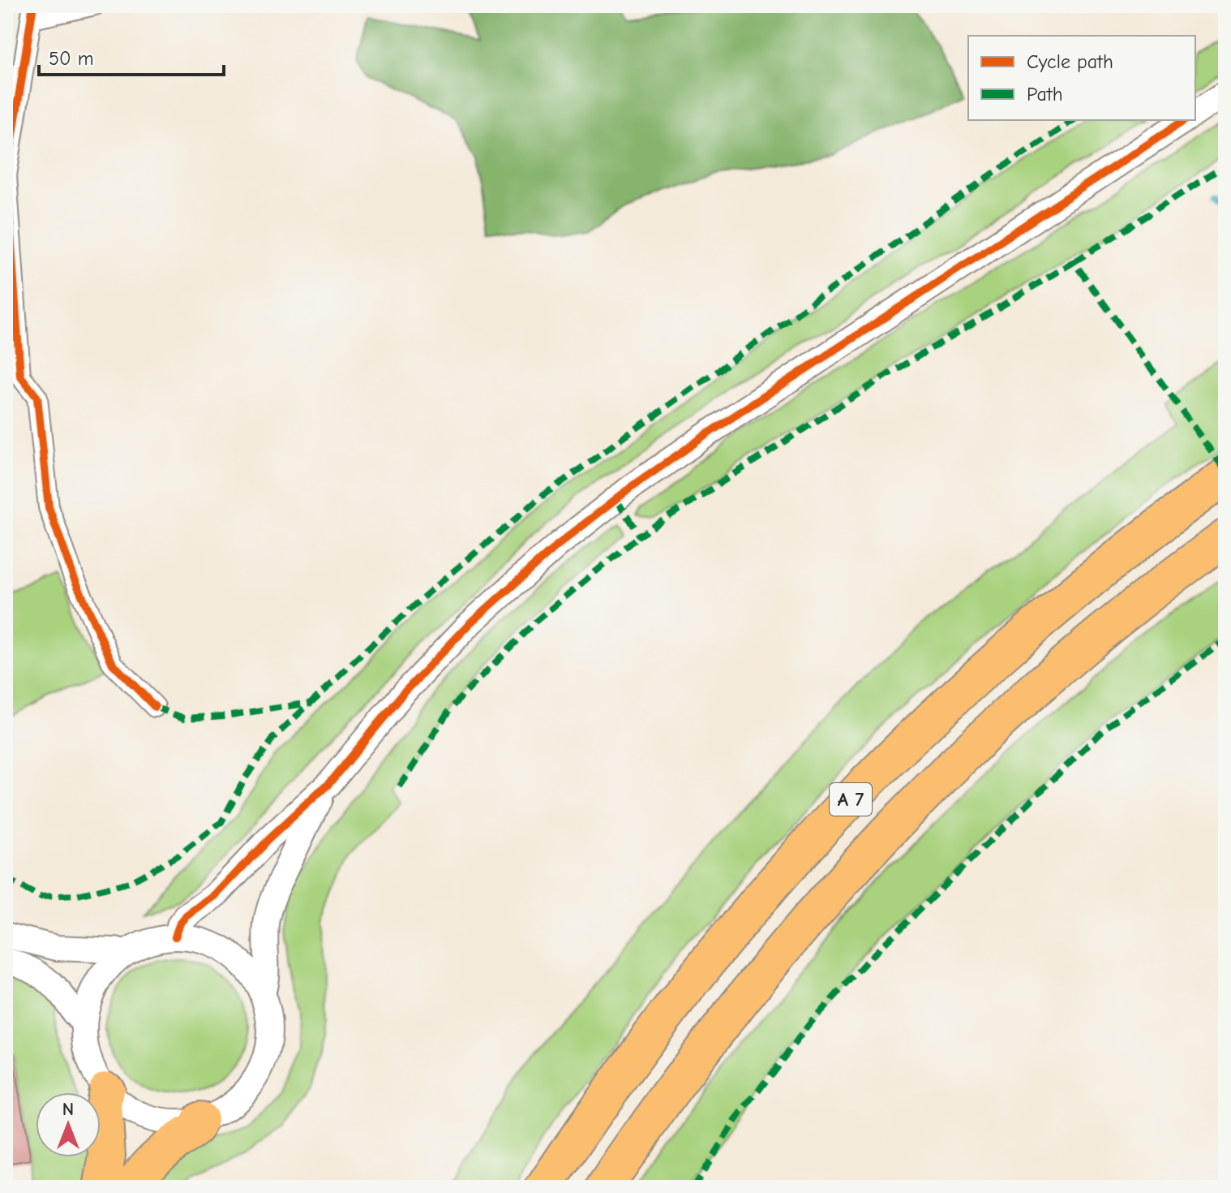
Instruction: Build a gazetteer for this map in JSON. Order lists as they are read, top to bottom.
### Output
{
  "streets": {
    "highway": ["A 7"]
  },
  "legend": ["Cycle path", "Path"],
  "scale_bar": "50 m",
  "north": "top"
}
